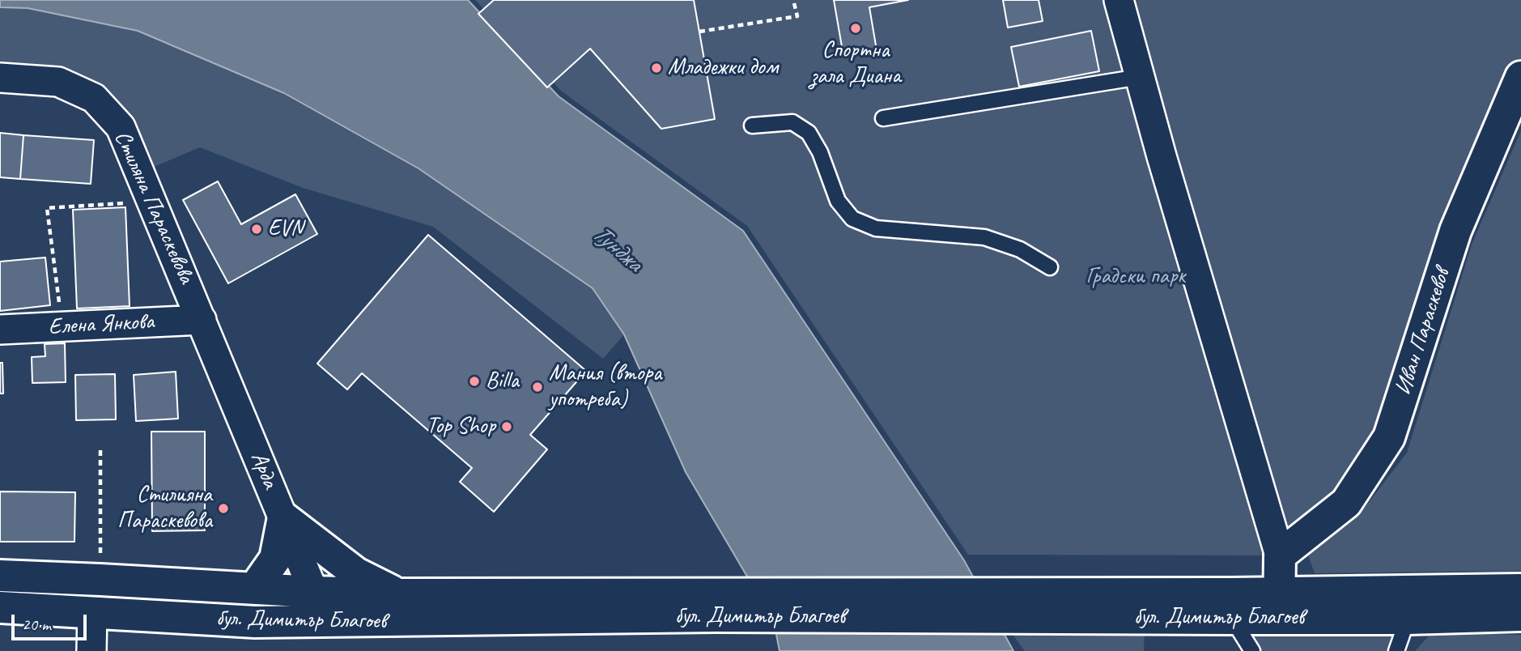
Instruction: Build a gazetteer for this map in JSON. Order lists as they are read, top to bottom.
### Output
{
  "streets": {
    "main road": ["Иван Параскевов", "бул. Димитър Благоев"],
    "street": ["Стиляна Параскевова", "Елена Янкова", "Арда"]
  },
  "crossings": [
    ["Стиляна Параскевова", "Елена Янкова"],
    ["Стиляна Параскевова", "Арда"],
    ["Елена Янкова", "Арда"],
    ["Арда", "бул. Димитър Благоев"]
  ],
  "water": ["Тунджа"],
  "parks": ["Градски парк"],
  "places": [
    "Спортна зала Диана",
    "Младежки дом",
    "EVN",
    "Billa",
    "Мания (втора употреба)",
    "Top Shop",
    "Стилияна Параскевова"
  ],
  "scale_bar": "20 m"
}
